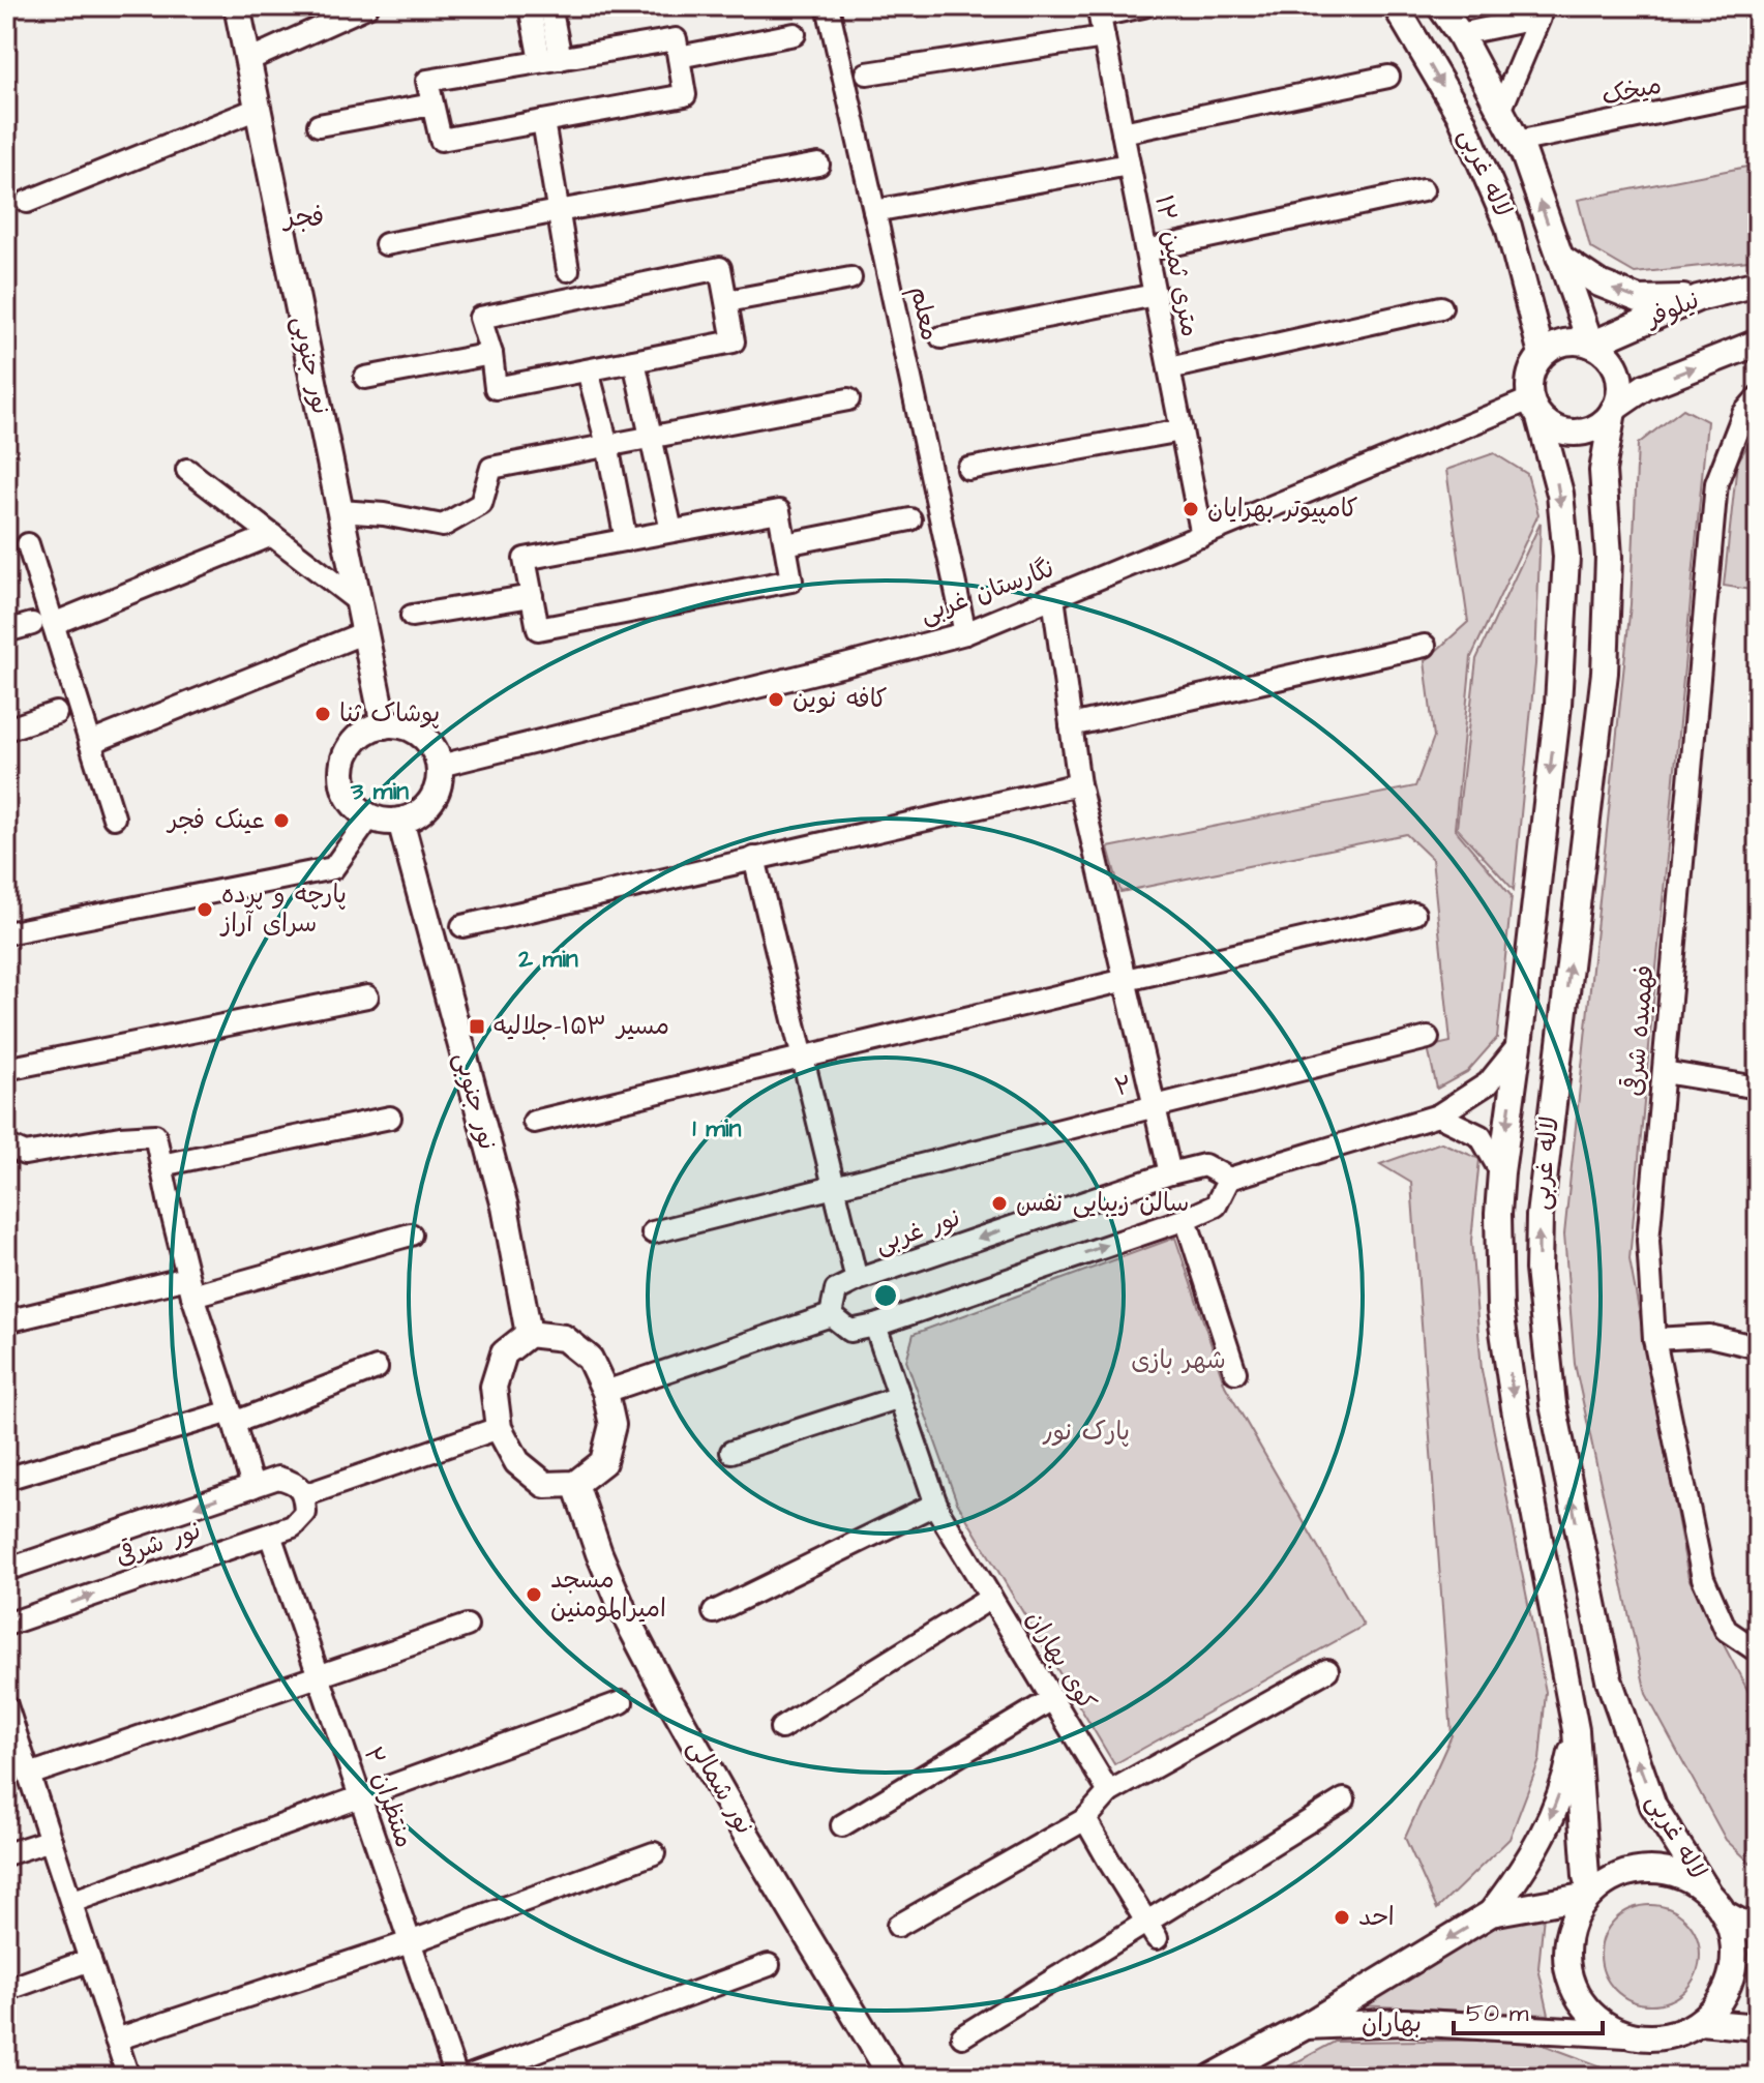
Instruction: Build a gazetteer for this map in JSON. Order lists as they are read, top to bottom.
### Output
{
  "streets": {
    "main road": [
      "لاله غربی",
      "نیلوفر",
      "نور جنوبی",
      "نور شمالی",
      "بهاران"
    ],
    "street": [
      "میخک",
      "۱۲ متری ثمین",
      "معلم",
      "نگارستان غربی",
      "فهمیده شرقی",
      "۲",
      "نور غربی",
      "نور شرقی",
      "کوی بهاران",
      "منتظران ۲"
    ]
  },
  "crossings": [
    ["میخک", "لاله غربی"],
    ["لاله غربی", "نیلوفر"],
    ["لاله غربی", "نگارستان غربی"],
    ["لاله غربی", "بهاران"],
    ["۱۲ متری ثمین", "نگارستان غربی"],
    ["نیلوفر", "نگارستان غربی"],
    ["معلم", "نگارستان غربی"],
    ["نور جنوبی", "نگارستان غربی"],
    ["نور جنوبی", "نور شمالی"],
    ["نور شرقی", "منتظران ۲"]
  ],
  "districts": ["فجر"],
  "parks": ["شهر بازی", "پارک نور"],
  "places": {
    "other": [
      "کامپیوتر بهرایان",
      "کافه نوین",
      "پوشاک ثنا",
      "عینک فجر",
      "پارچه و پرده سرای آراز",
      "سالن زیبایی نفس",
      "مسجد امیرالمومنین",
      "احد"
    ],
    "transit": ["مسیر ۱۵۳-جلالیه"]
  },
  "scale_bar": "50 m",
  "rings": ["3 min", "2 min", "1 min"]
}
